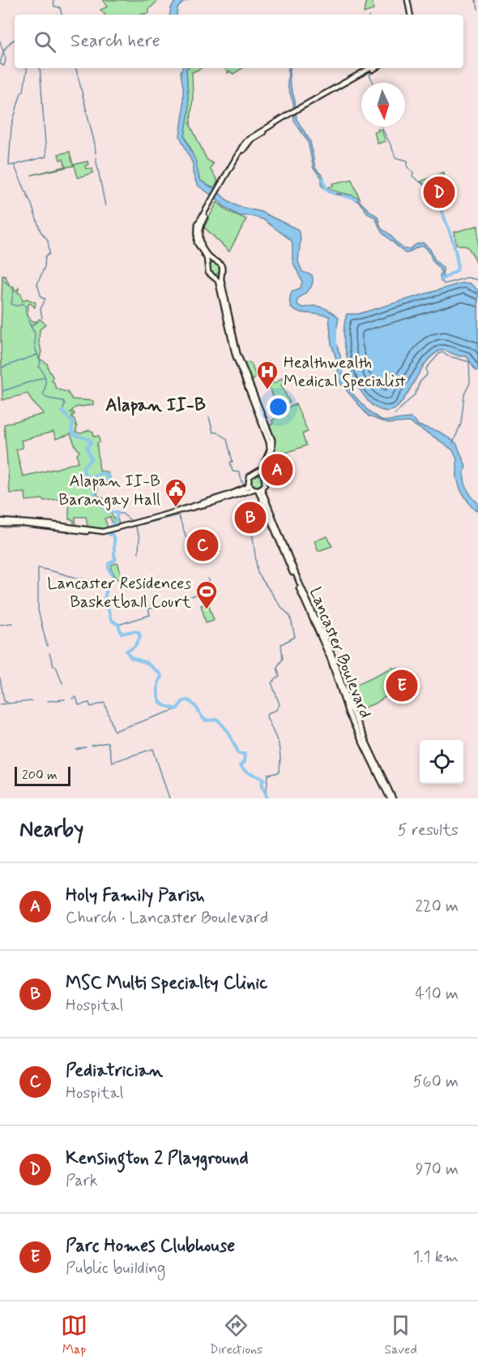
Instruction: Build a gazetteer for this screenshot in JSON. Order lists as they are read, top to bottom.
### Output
{
  "streets": {
    "main road": ["Lancaster Boulevard"]
  },
  "districts": ["Alapan II-B"],
  "places": {
    "hospital": ["Healthwealth Medical Specialist"],
    "public building": ["Alapan II-B Barangay Hall"],
    "sports": ["Lancaster Residences Basketball Court"]
  },
  "scale_bar": "200 m",
  "north": "bottom",
  "page": {
    "search": "Search here",
    "pins": [
      "D",
      "A",
      "B",
      "C",
      "E"
    ],
    "scale": "200 m",
    "heading": ["Nearby", "5 results"],
    "list": [
      {
        "mark": "A",
        "name": "Holy Family Parish",
        "note": "Church · Lancaster Boulevard",
        "value": "220 m"
      },
      {
        "mark": "B",
        "name": "MSC Multi Specialty Clinic",
        "note": "Hospital",
        "value": "410 m"
      },
      {
        "mark": "C",
        "name": "Pediatrician",
        "note": "Hospital",
        "value": "560 m"
      },
      {
        "mark": "D",
        "name": "Kensington 2 Playground",
        "note": "Park",
        "value": "970 m"
      },
      {
        "mark": "E",
        "name": "Parc Homes Clubhouse",
        "note": "Public building",
        "value": "1.1 km"
      }
    ],
    "nav": ["Map", "Directions", "Saved"]
  }
}
